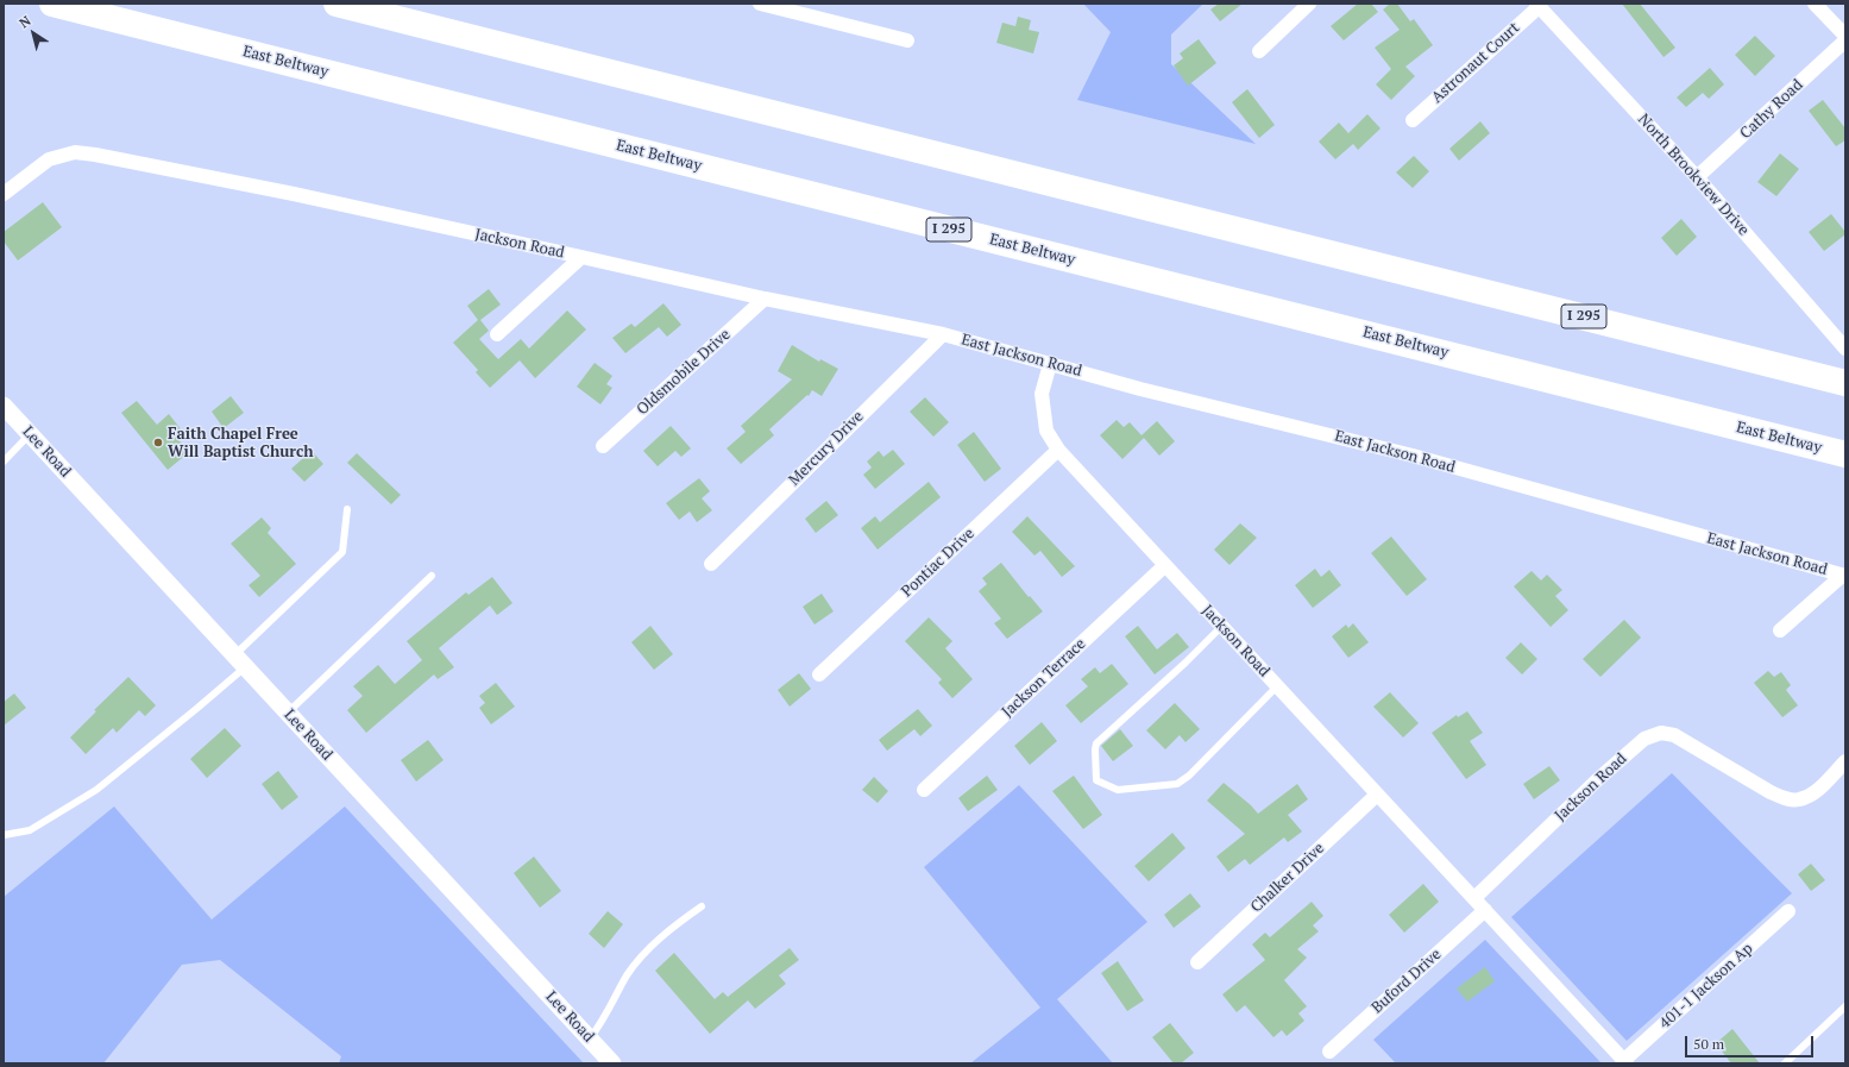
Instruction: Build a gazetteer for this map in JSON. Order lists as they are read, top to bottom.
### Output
{
  "streets": {
    "highway": ["East Beltway", "I 295"],
    "street": [
      "Astronaut Court",
      "Cathy Road",
      "North Brookview Drive",
      "Jackson Road",
      "East Jackson Road",
      "Oldsmobile Drive",
      "Mercury Drive",
      "Lee Road",
      "Pontiac Drive",
      "Jackson Terrace",
      "Chalker Drive",
      "Buford Drive",
      "401-1 Jackson Ap"
    ]
  },
  "crossings": [
    ["Astronaut Court", "North Brookview Drive"],
    ["Cathy Road", "North Brookview Drive"],
    ["Jackson Road", "East Jackson Road"],
    ["Jackson Road", "Oldsmobile Drive"],
    ["Jackson Road", "Mercury Drive"],
    ["Jackson Road", "Pontiac Drive"],
    ["Jackson Road", "Jackson Terrace"],
    ["Jackson Road", "Chalker Drive"],
    ["Jackson Road", "Buford Drive"],
    ["Jackson Road", "401-1 Jackson Ap"],
    ["East Jackson Road", "Mercury Drive"]
  ],
  "places": ["Faith Chapel Free Will Baptist Church"],
  "scale_bar": "50 m",
  "north": "top left"
}
